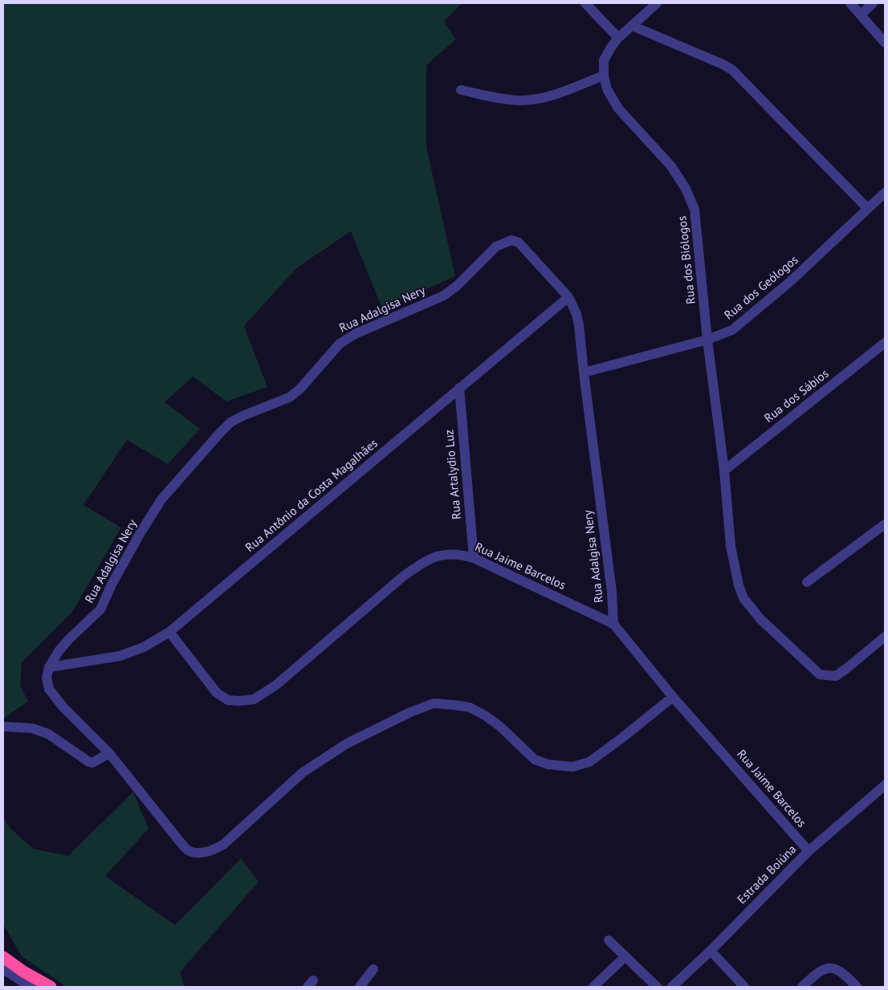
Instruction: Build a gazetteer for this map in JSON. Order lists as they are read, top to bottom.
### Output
{
  "streets": {
    "street": [
      "Rua dos Biólogos",
      "Rua dos Geólogos",
      "Rua Adalgisa Nery",
      "Rua dos Sábios",
      "Rua Artalydio Luz",
      "Rua Antônio da Costa Magalhães",
      "Rua Jaime Barcelos",
      "Estrada Boiúna"
    ]
  },
  "crossings": [
    ["Rua dos Biólogos", "Rua dos Geólogos"],
    ["Rua dos Biólogos", "Rua dos Sábios"],
    ["Rua dos Geólogos", "Rua Adalgisa Nery"],
    ["Rua Adalgisa Nery", "Rua Antônio da Costa Magalhães"],
    ["Rua Adalgisa Nery", "Rua Jaime Barcelos"],
    ["Rua Artalydio Luz", "Rua Antônio da Costa Magalhães"],
    ["Rua Artalydio Luz", "Rua Jaime Barcelos"],
    ["Rua Antônio da Costa Magalhães", "Rua Jaime Barcelos"],
    ["Rua Jaime Barcelos", "Estrada Boiúna"]
  ]
}
